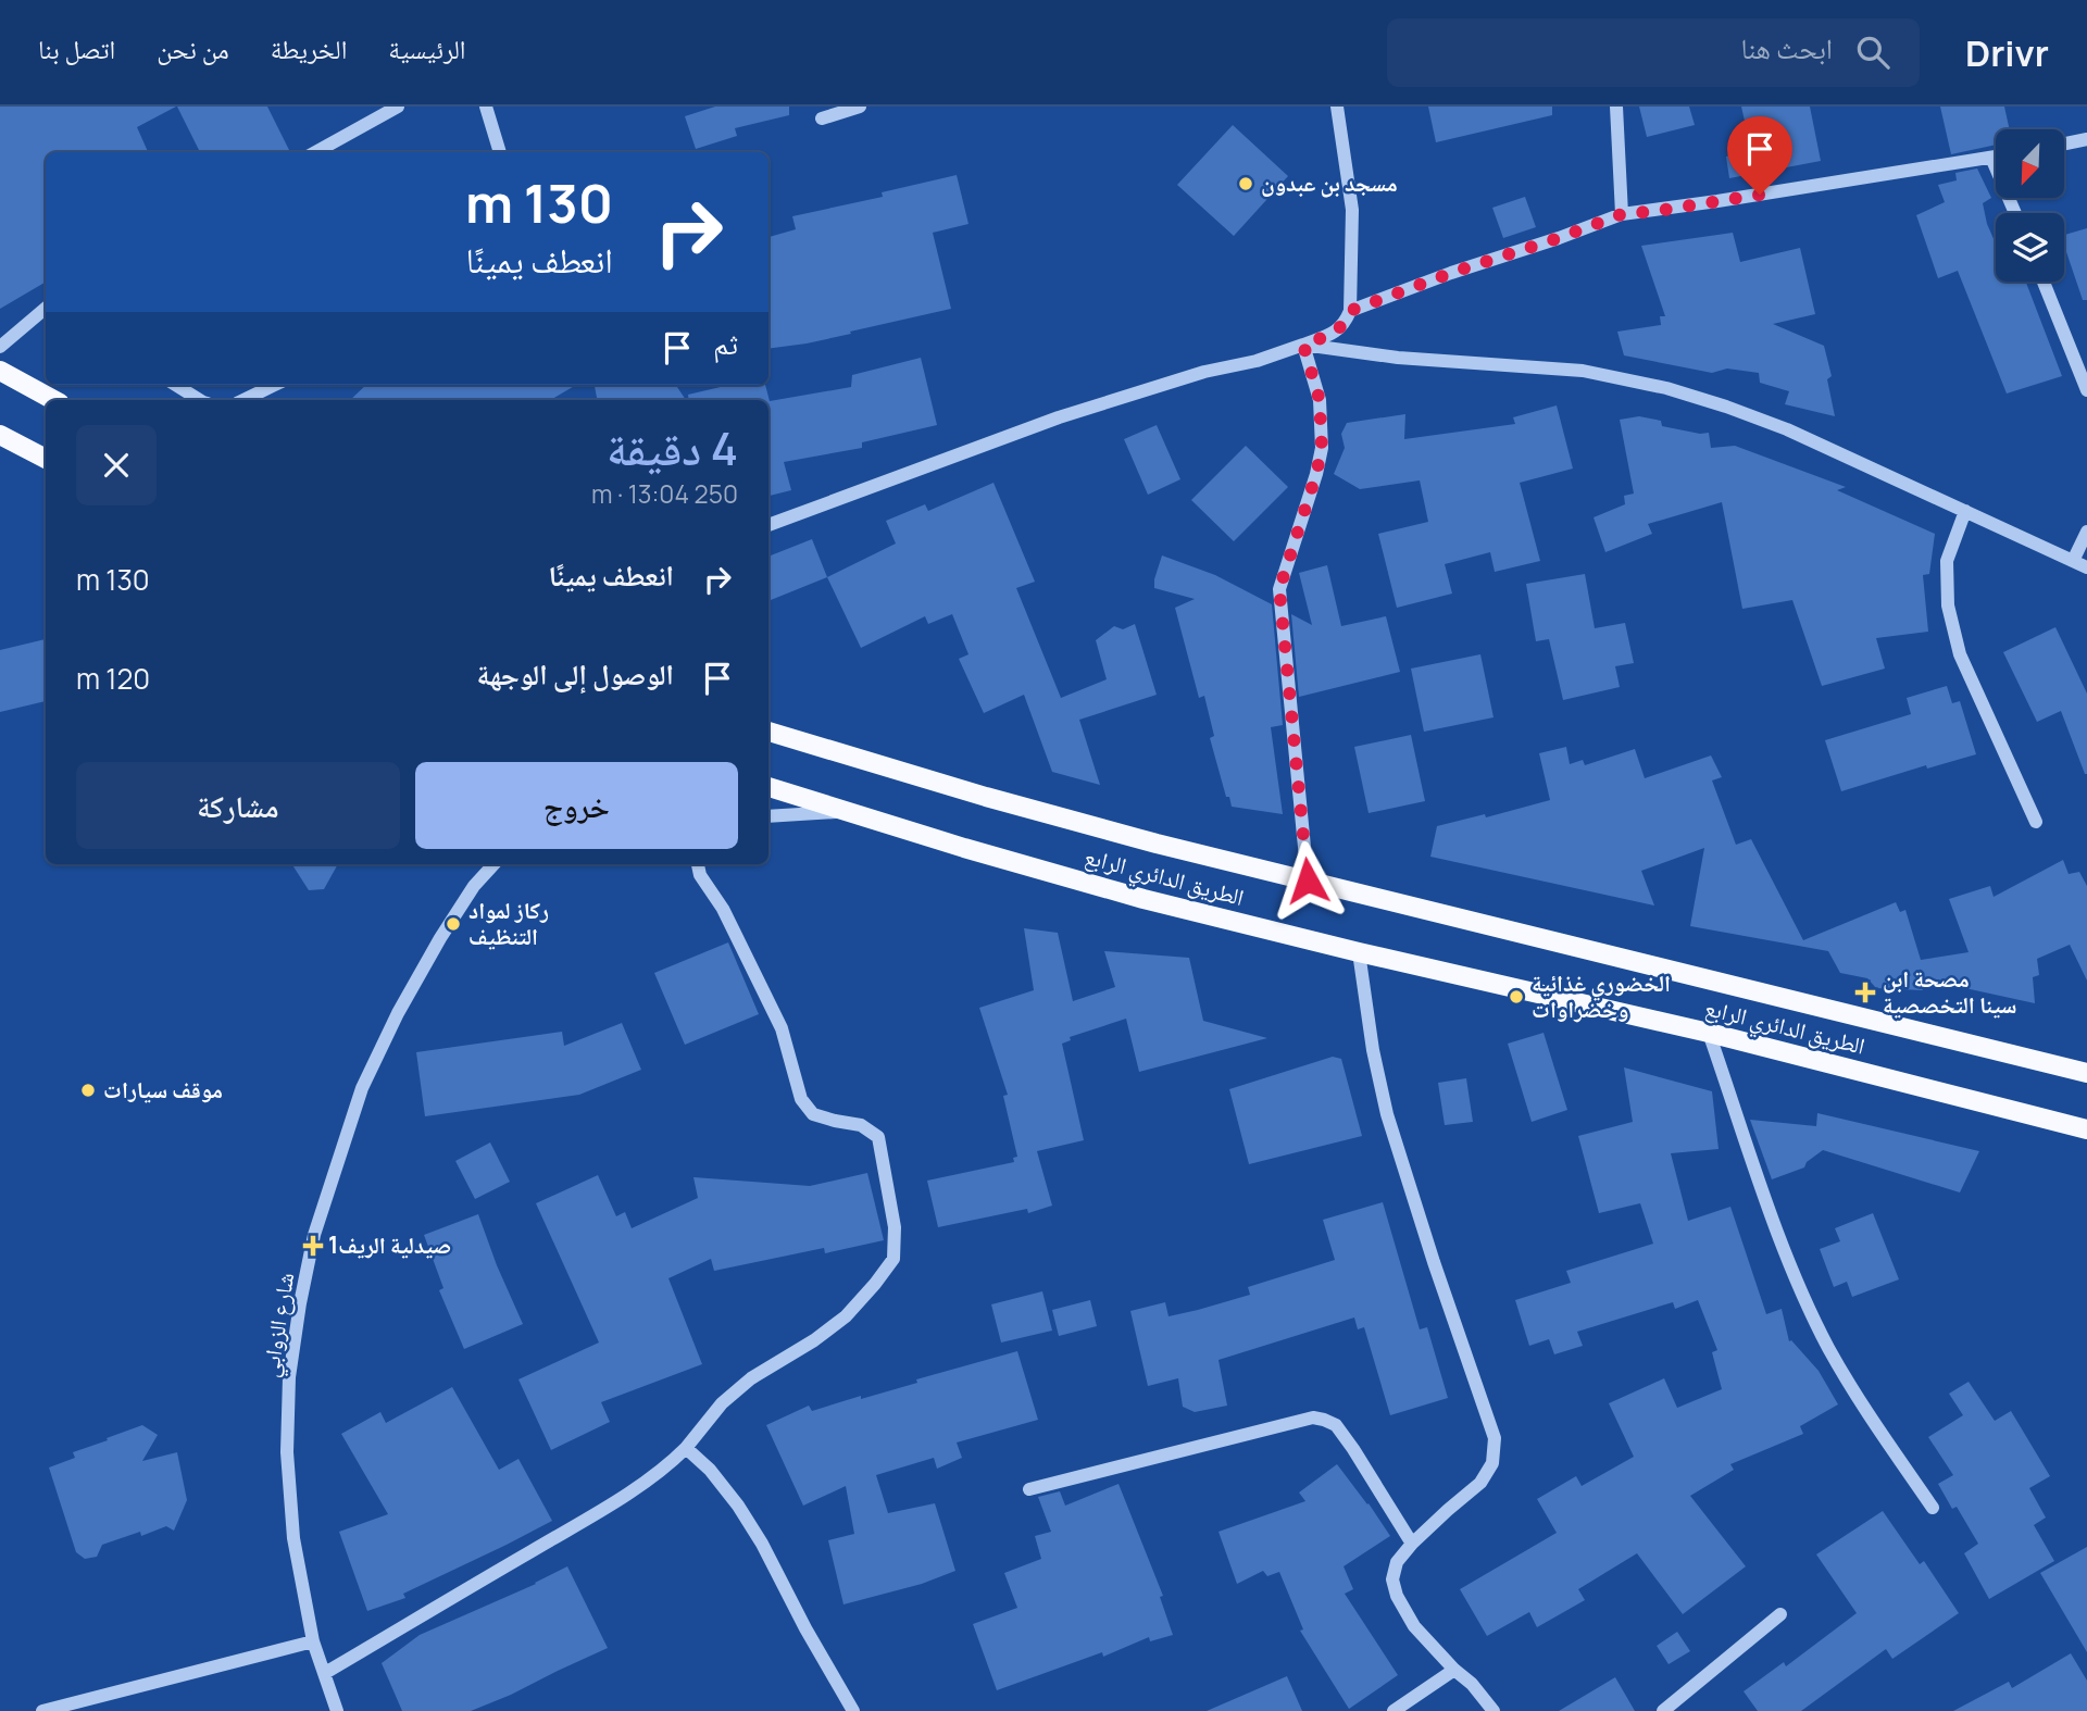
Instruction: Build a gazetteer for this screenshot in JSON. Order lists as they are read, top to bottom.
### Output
{
  "streets": {
    "main road": ["الطريق الدائري الرابع"],
    "street": ["شارع الزوابي"]
  },
  "places": {
    "other": [
      "مسجد بن عبدون",
      "ركاز لمواد التنظيف",
      "الخضوري غذائية وخضراوات",
      "موقف سيارات"
    ],
    "health": ["مصحة ابن سينا التخصصية", "صيدلية الريف1"]
  },
  "north": "bottom left",
  "page": {
    "header": "Drivr",
    "search": "ابحث هنا",
    "nav": [
      "الرئيسية",
      "الخريطة",
      "من نحن",
      "اتصل بنا"
    ],
    "turn": ["130 m", "انعطف يمينًا"],
    "then": "ثم",
    "heading": ["4 دقيقة", "250 m · 13:04"],
    "list": [
      {
        "name": "انعطف يمينًا",
        "value": "130 m"
      },
      {
        "name": "الوصول إلى الوجهة",
        "value": "120 m"
      }
    ],
    "buttons": ["خروج", "مشاركة"]
  }
}
